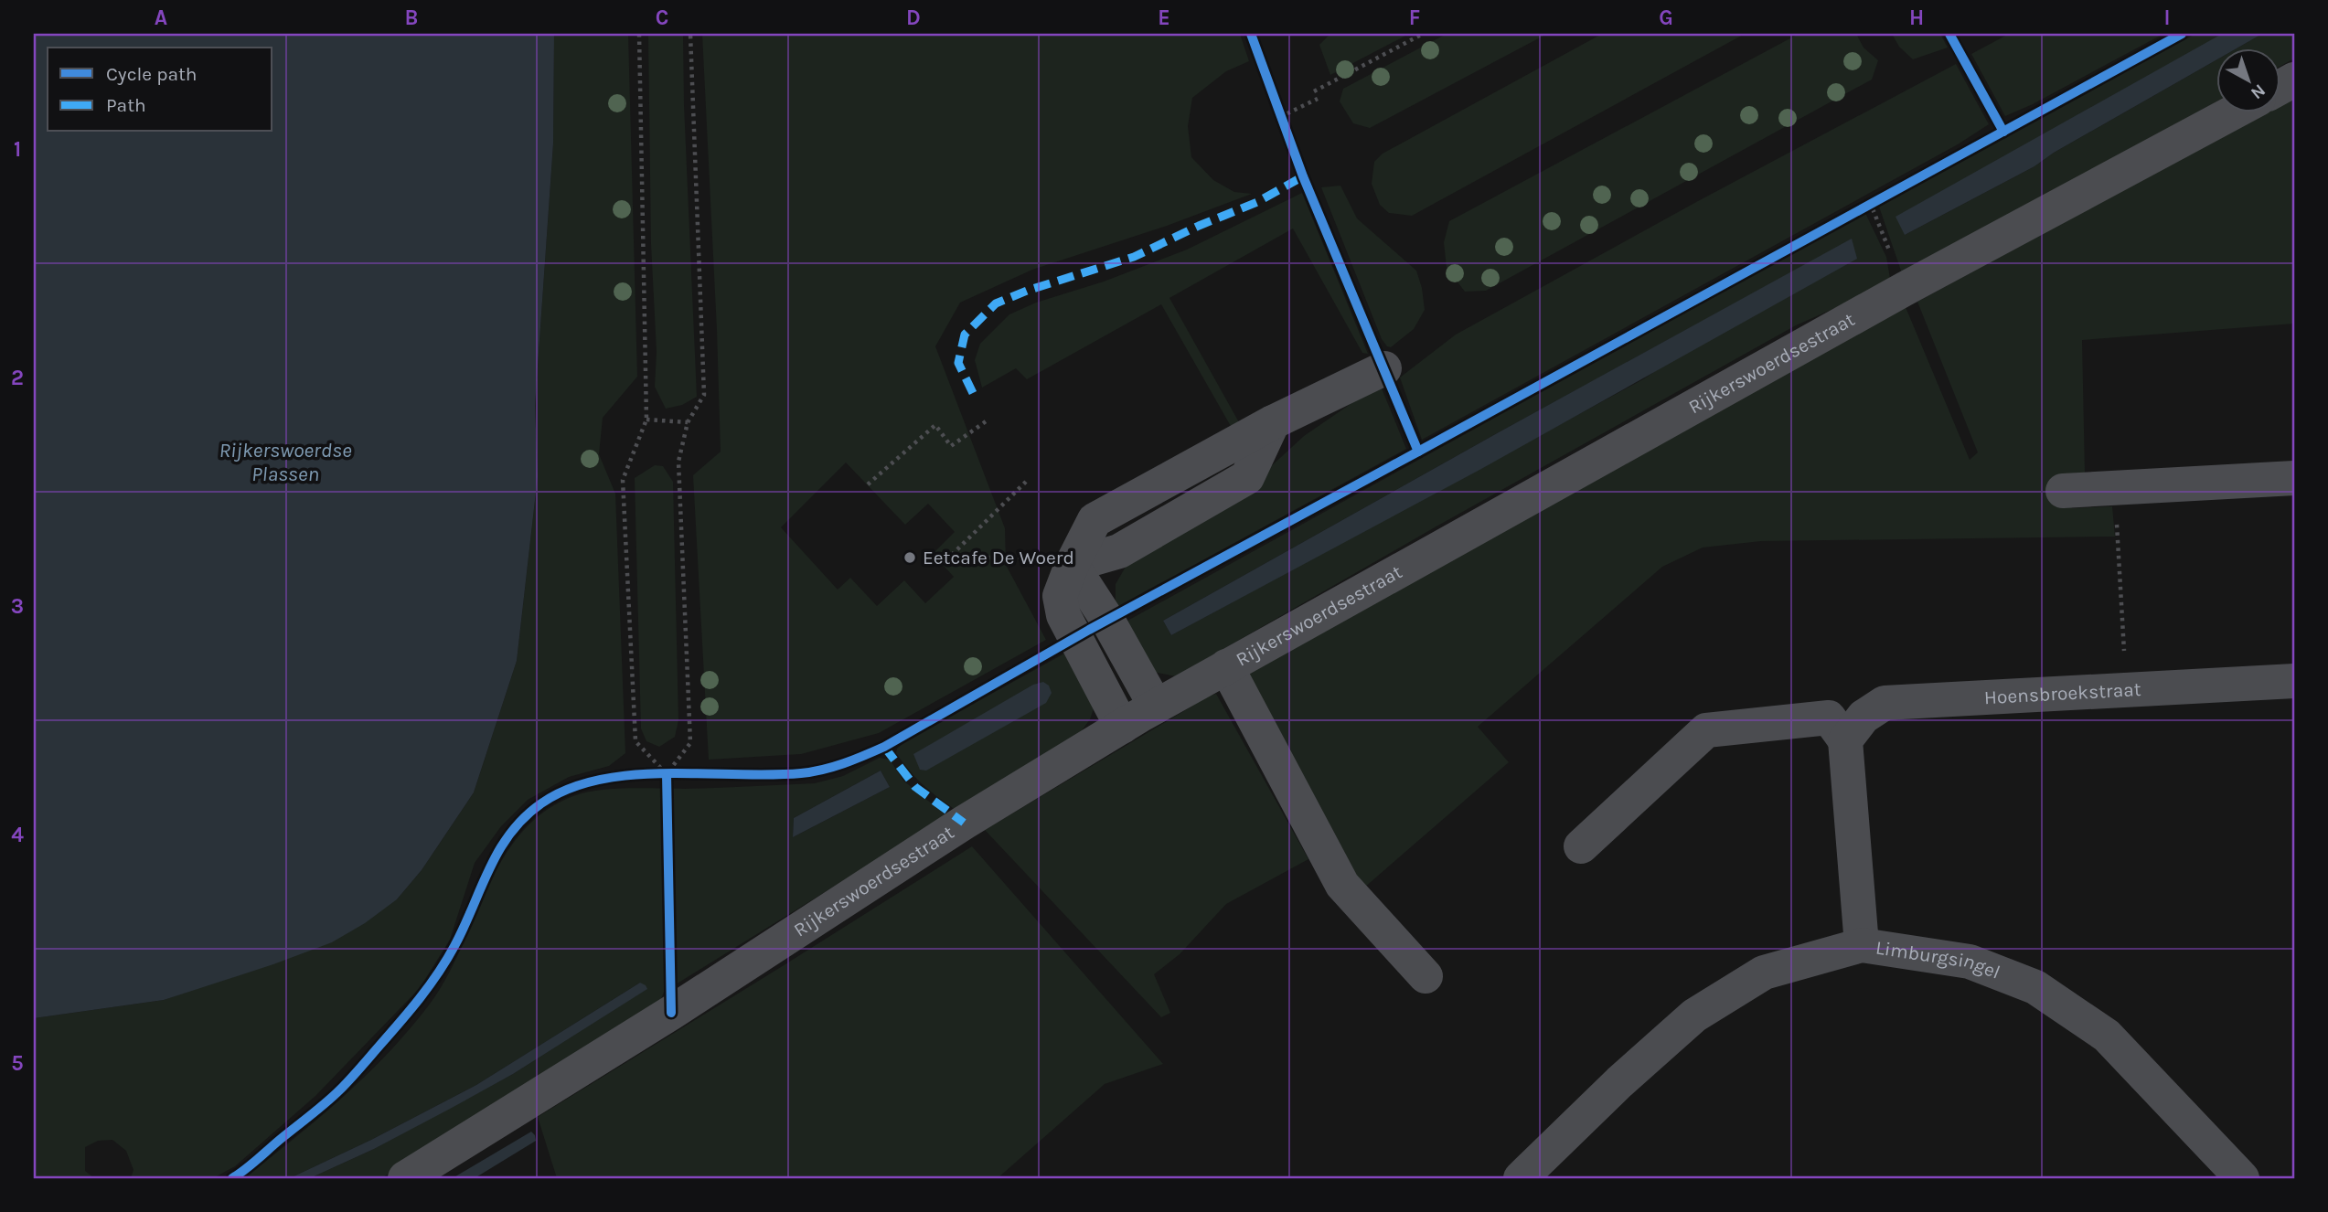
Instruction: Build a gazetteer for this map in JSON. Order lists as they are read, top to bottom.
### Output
{
  "streets": {
    "street": ["Rijkerswoerdsestraat", "Hoensbroekstraat", "Limburgsingel"]
  },
  "water": ["Rijkerswoerdse Plassen"],
  "places": ["Eetcafe De Woerd"],
  "legend": ["Cycle path", "Path"],
  "north": "bottom right",
  "grid": {
    "columns": [
      "A",
      "B",
      "C",
      "D",
      "E",
      "F",
      "G",
      "H",
      "I"
    ],
    "rows": [
      "1",
      "2",
      "3",
      "4",
      "5"
    ]
  }
}
